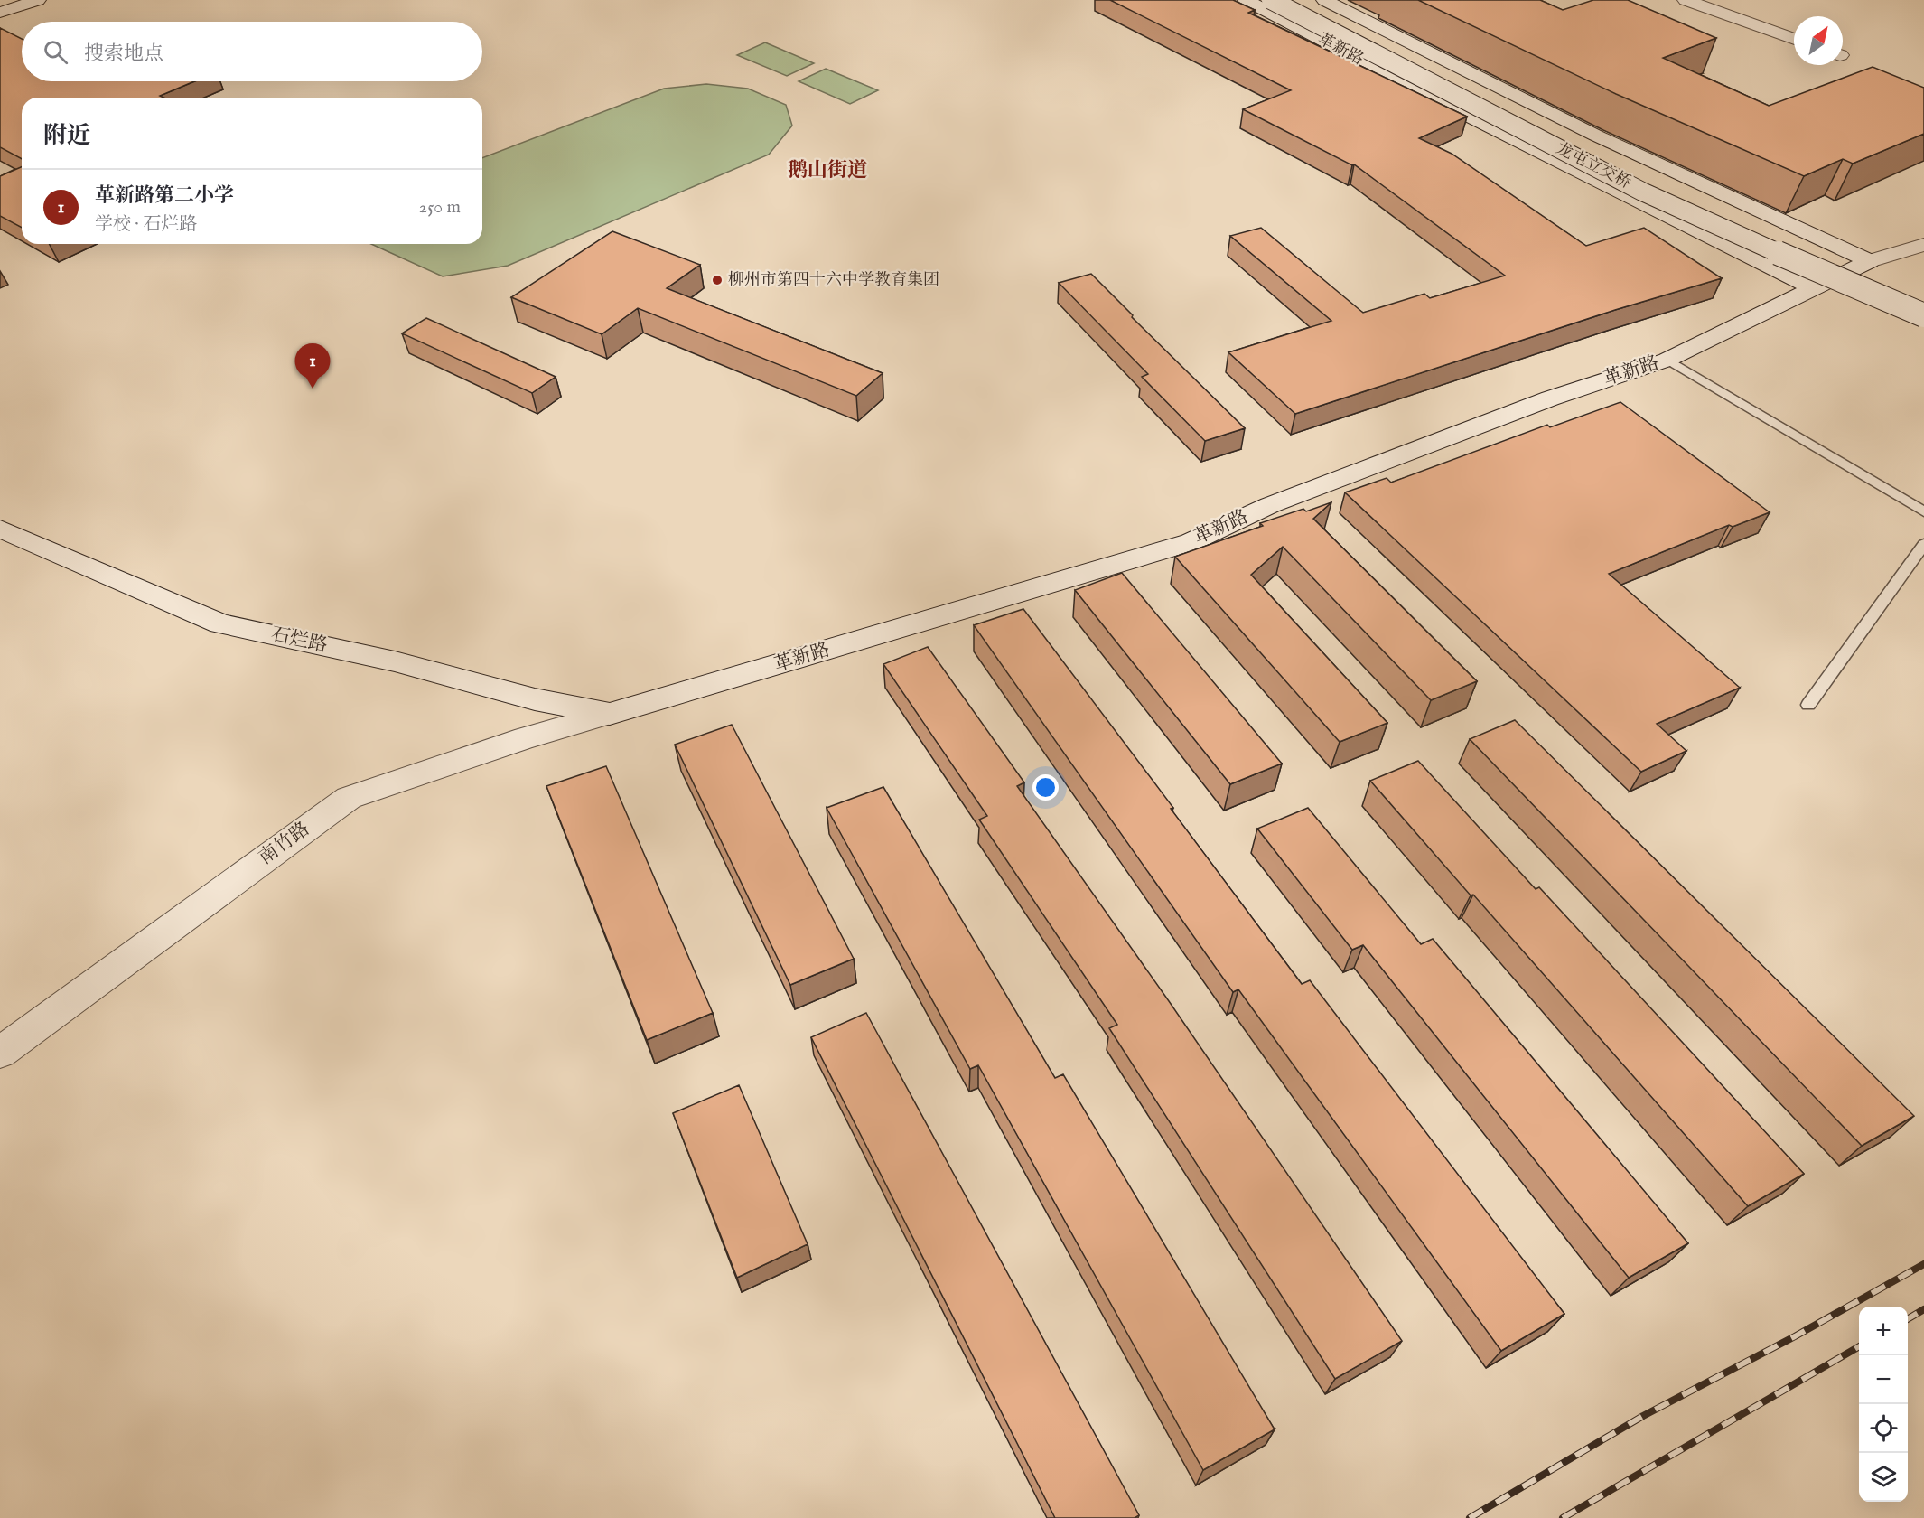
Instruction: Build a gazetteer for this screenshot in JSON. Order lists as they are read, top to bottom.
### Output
{
  "streets": {
    "street": [
      "革新路",
      "龙屯立交桥",
      "石烂路",
      "南竹路"
    ]
  },
  "crossings": [
    ["革新路", "石烂路"],
    ["革新路", "南竹路"],
    ["石烂路", "南竹路"]
  ],
  "districts": ["鹅山街道"],
  "places": ["柳州市第四十六中学教育集团"],
  "north": "top right",
  "page": {
    "search": "搜索地点",
    "heading": "附近",
    "list": [
      {
        "mark": "1",
        "name": "革新路第二小学",
        "note": "学校 · 石烂路",
        "value": "250 m"
      }
    ],
    "pins": "1",
    "map_buttons": ["+", "−"]
  }
}
